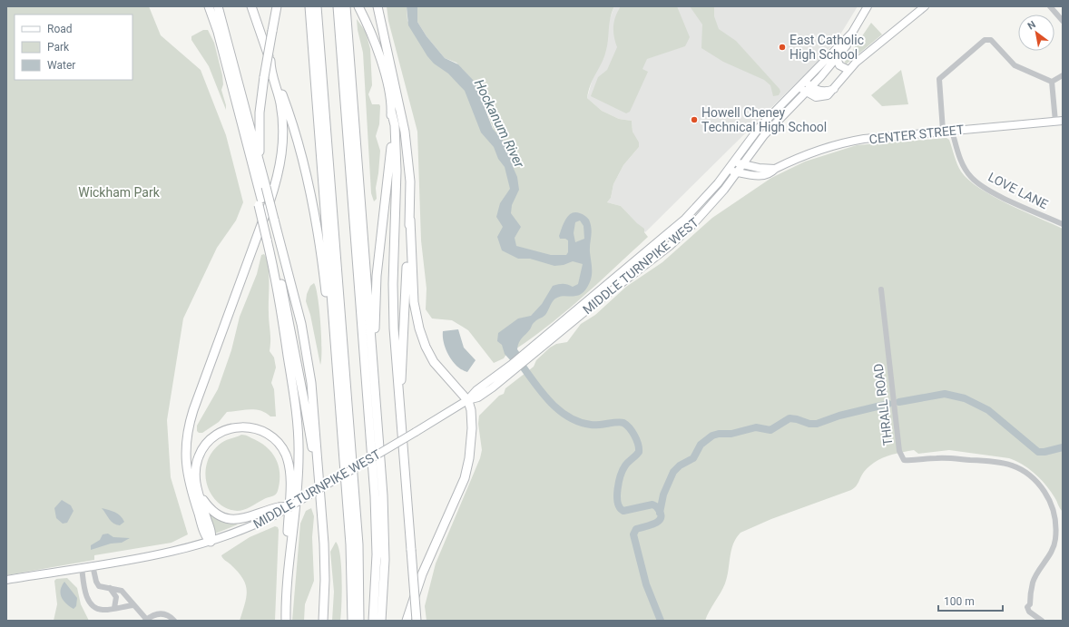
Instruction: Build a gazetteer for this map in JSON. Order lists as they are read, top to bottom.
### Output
{
  "streets": {
    "main road": ["CENTER STREET", "MIDDLE TURNPIKE WEST"],
    "street": ["LOVE LANE", "THRALL ROAD"]
  },
  "crossings": [
    ["CENTER STREET", "LOVE LANE"],
    ["CENTER STREET", "MIDDLE TURNPIKE WEST"]
  ],
  "water": ["Hockanum River"],
  "parks": ["Wickham Park"],
  "places": ["East Catholic High School", "Howell Cheney Technical High School"],
  "legend": ["Road", "Park", "Water"],
  "scale_bar": "100 m",
  "north": "top left"
}
